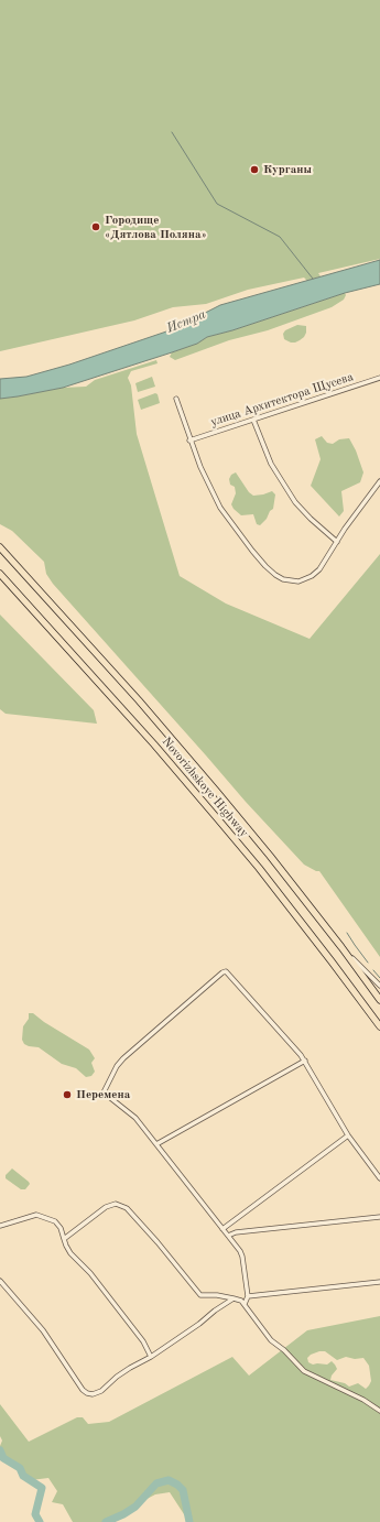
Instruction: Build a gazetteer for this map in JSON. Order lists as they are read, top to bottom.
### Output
{
  "streets": {
    "highway": ["Novorizhskoye Highway"],
    "street": ["улица Архитектора Щусева"]
  },
  "water": ["Истра"],
  "places": ["Курганы", "Городище «Дятлова Поляна»", "Перемена"]
}
